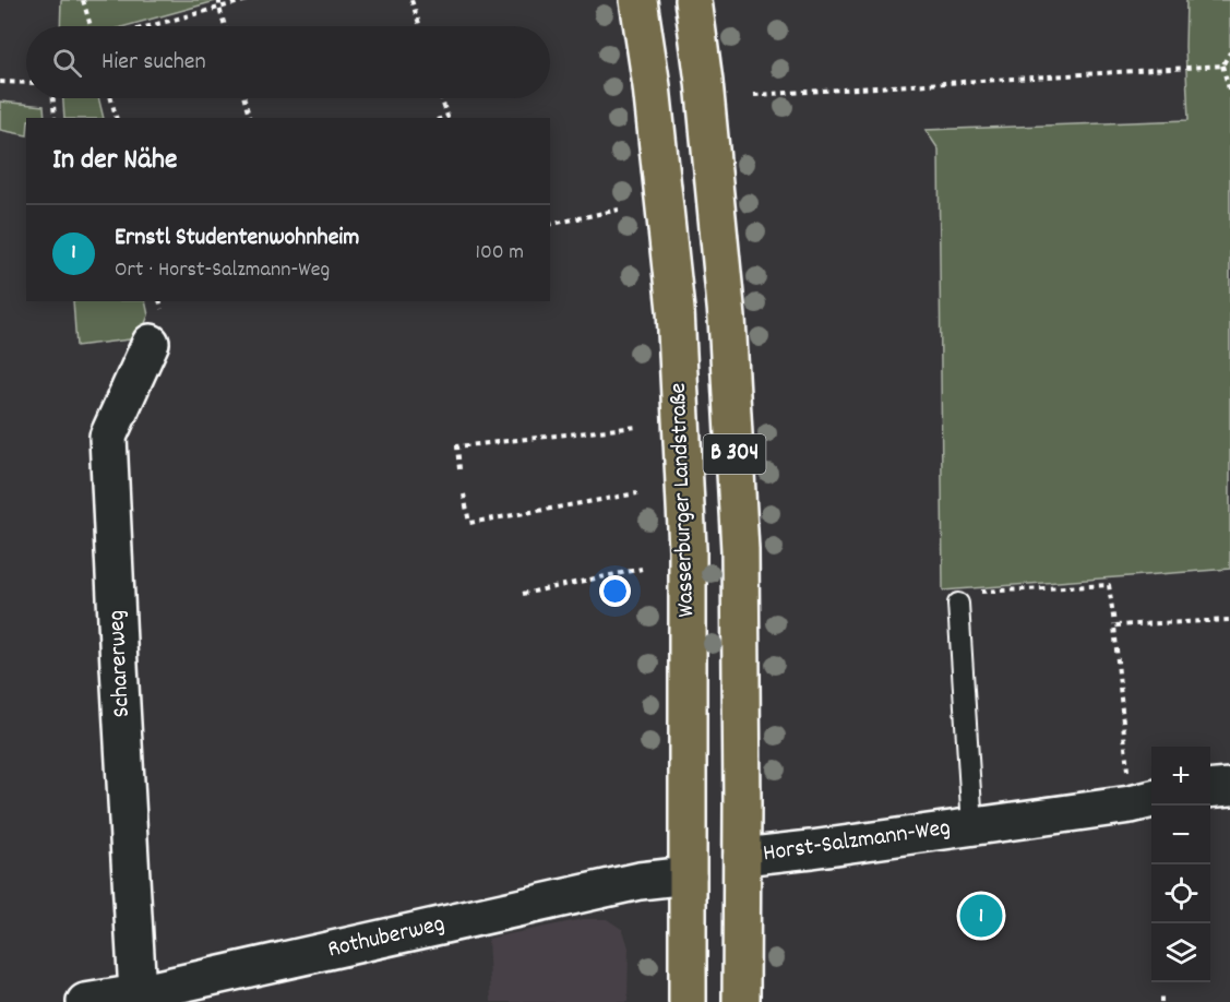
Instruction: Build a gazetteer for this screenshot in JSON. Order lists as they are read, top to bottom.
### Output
{
  "streets": {
    "main road": ["B 304", "Wasserburger Landstraße"],
    "street": ["Scharerweg", "Horst-Salzmann-Weg", "Rothuberweg"]
  },
  "crossings": [
    ["B 304", "Horst-Salzmann-Weg"],
    ["Wasserburger Landstraße", "Rothuberweg"],
    ["Scharerweg", "Rothuberweg"]
  ],
  "page": {
    "search": "Hier suchen",
    "heading": "In der Nähe",
    "list": [
      {
        "mark": "1",
        "name": "Ernstl Studentenwohnheim",
        "note": "Ort · Horst-Salzmann-Weg",
        "value": "100 m"
      }
    ],
    "map_buttons": ["+", "−"],
    "pins": "1"
  }
}
